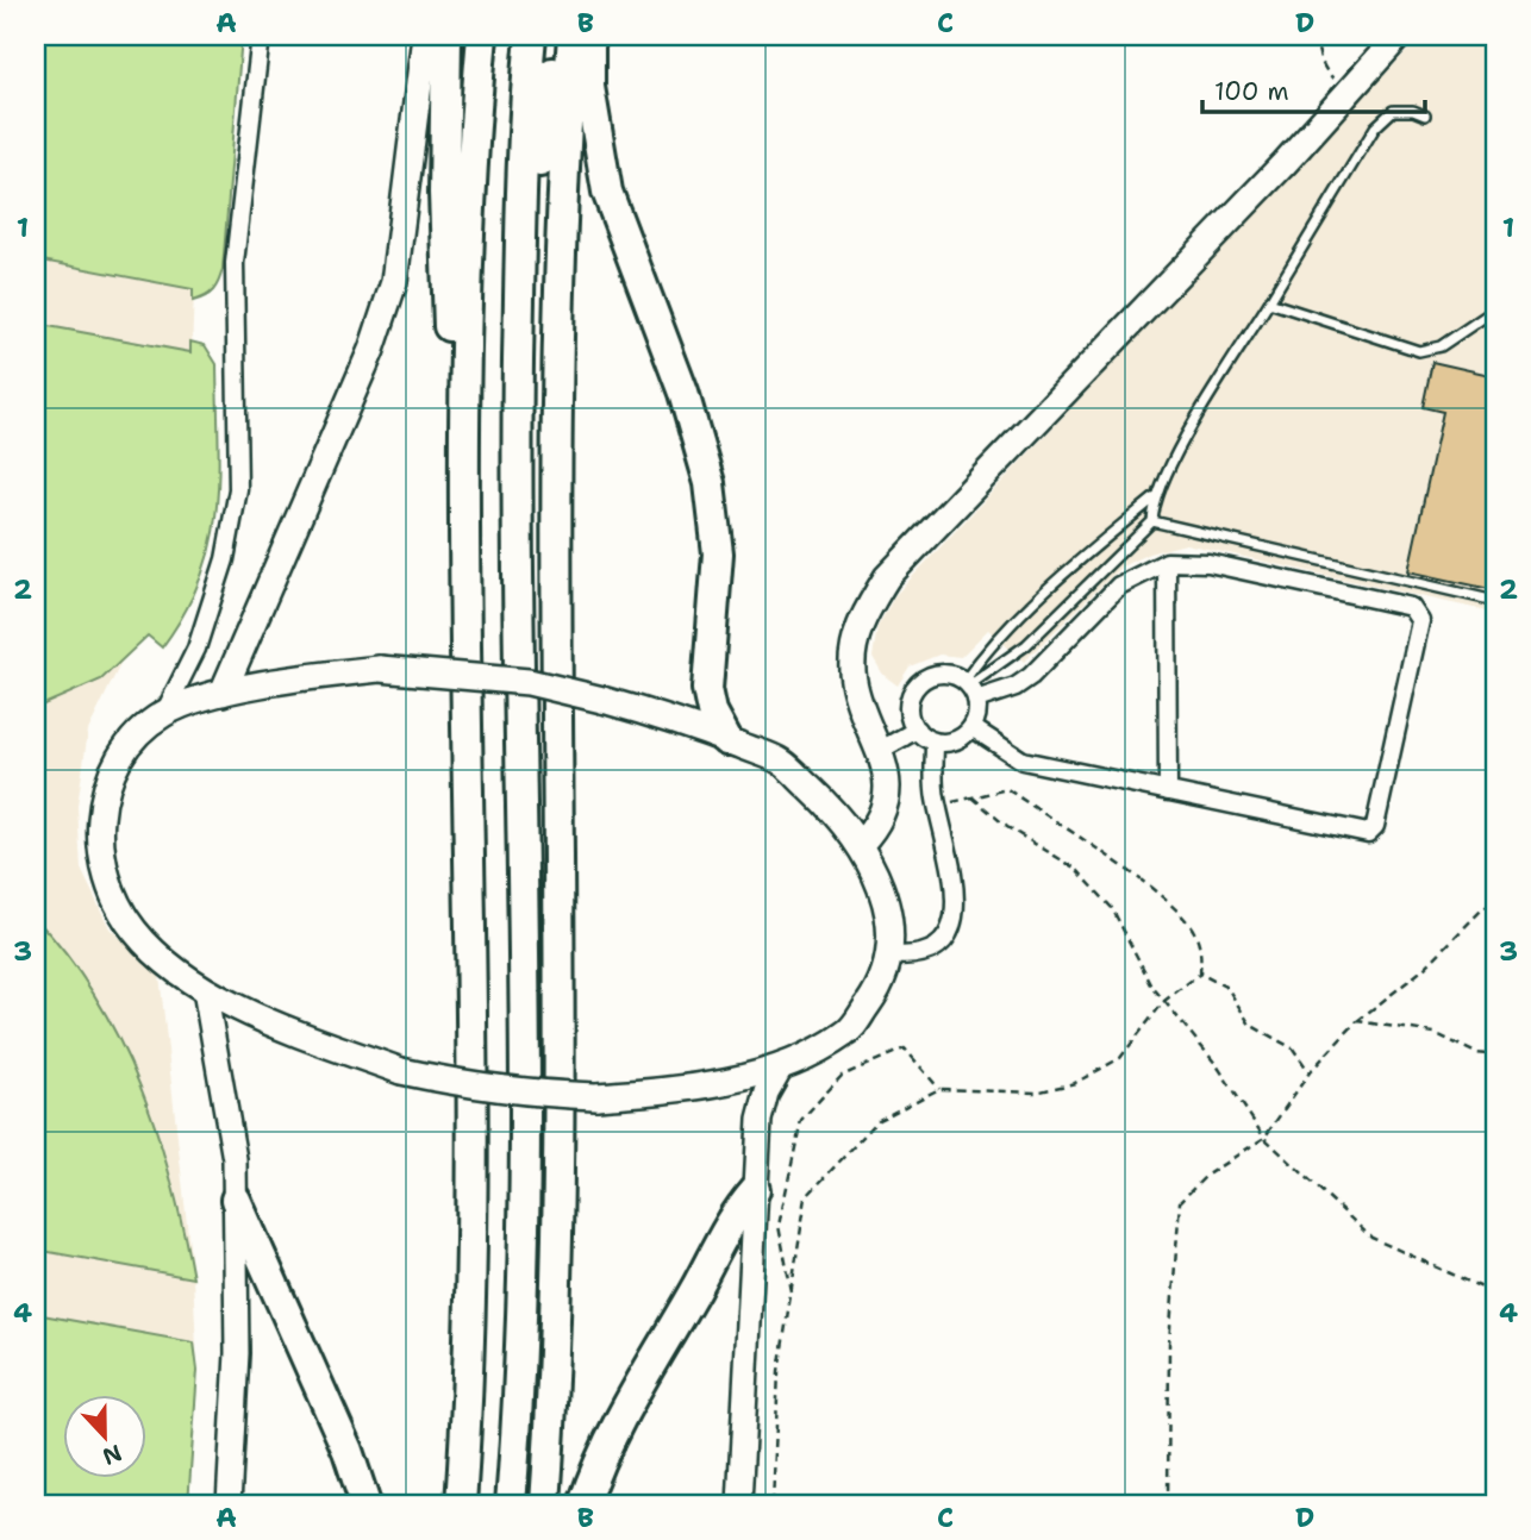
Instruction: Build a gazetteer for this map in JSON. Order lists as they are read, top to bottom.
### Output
{
  "scale_bar": "100 m",
  "north": "bottom",
  "grid": {
    "columns": [
      "A",
      "B",
      "C",
      "D"
    ],
    "rows": [
      "1",
      "2",
      "3",
      "4"
    ]
  }
}
